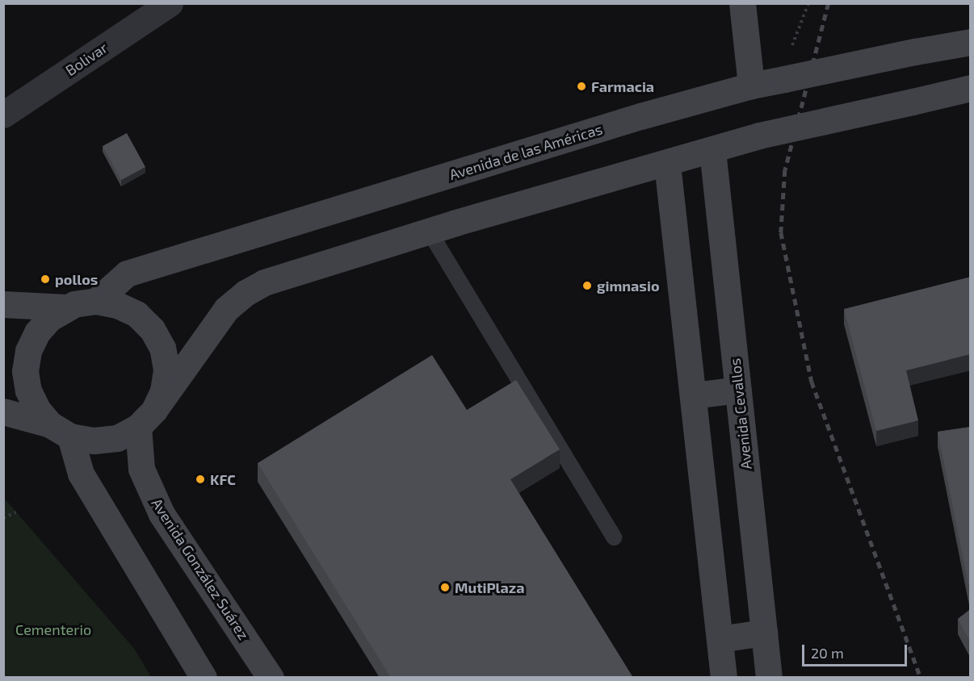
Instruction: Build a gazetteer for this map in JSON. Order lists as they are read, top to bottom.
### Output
{
  "streets": {
    "main road": ["Avenida de las Américas", "Avenida Cevallos", "Avenida González Suárez"],
    "street": ["Bolivar"]
  },
  "crossings": [
    ["Avenida de las Américas", "Avenida González Suárez"]
  ],
  "parks": ["Cementerio"],
  "places": [
    "Farmacia",
    "pollos",
    "gimnasio",
    "KFC",
    "MutiPlaza"
  ],
  "scale_bar": "20 m"
}
